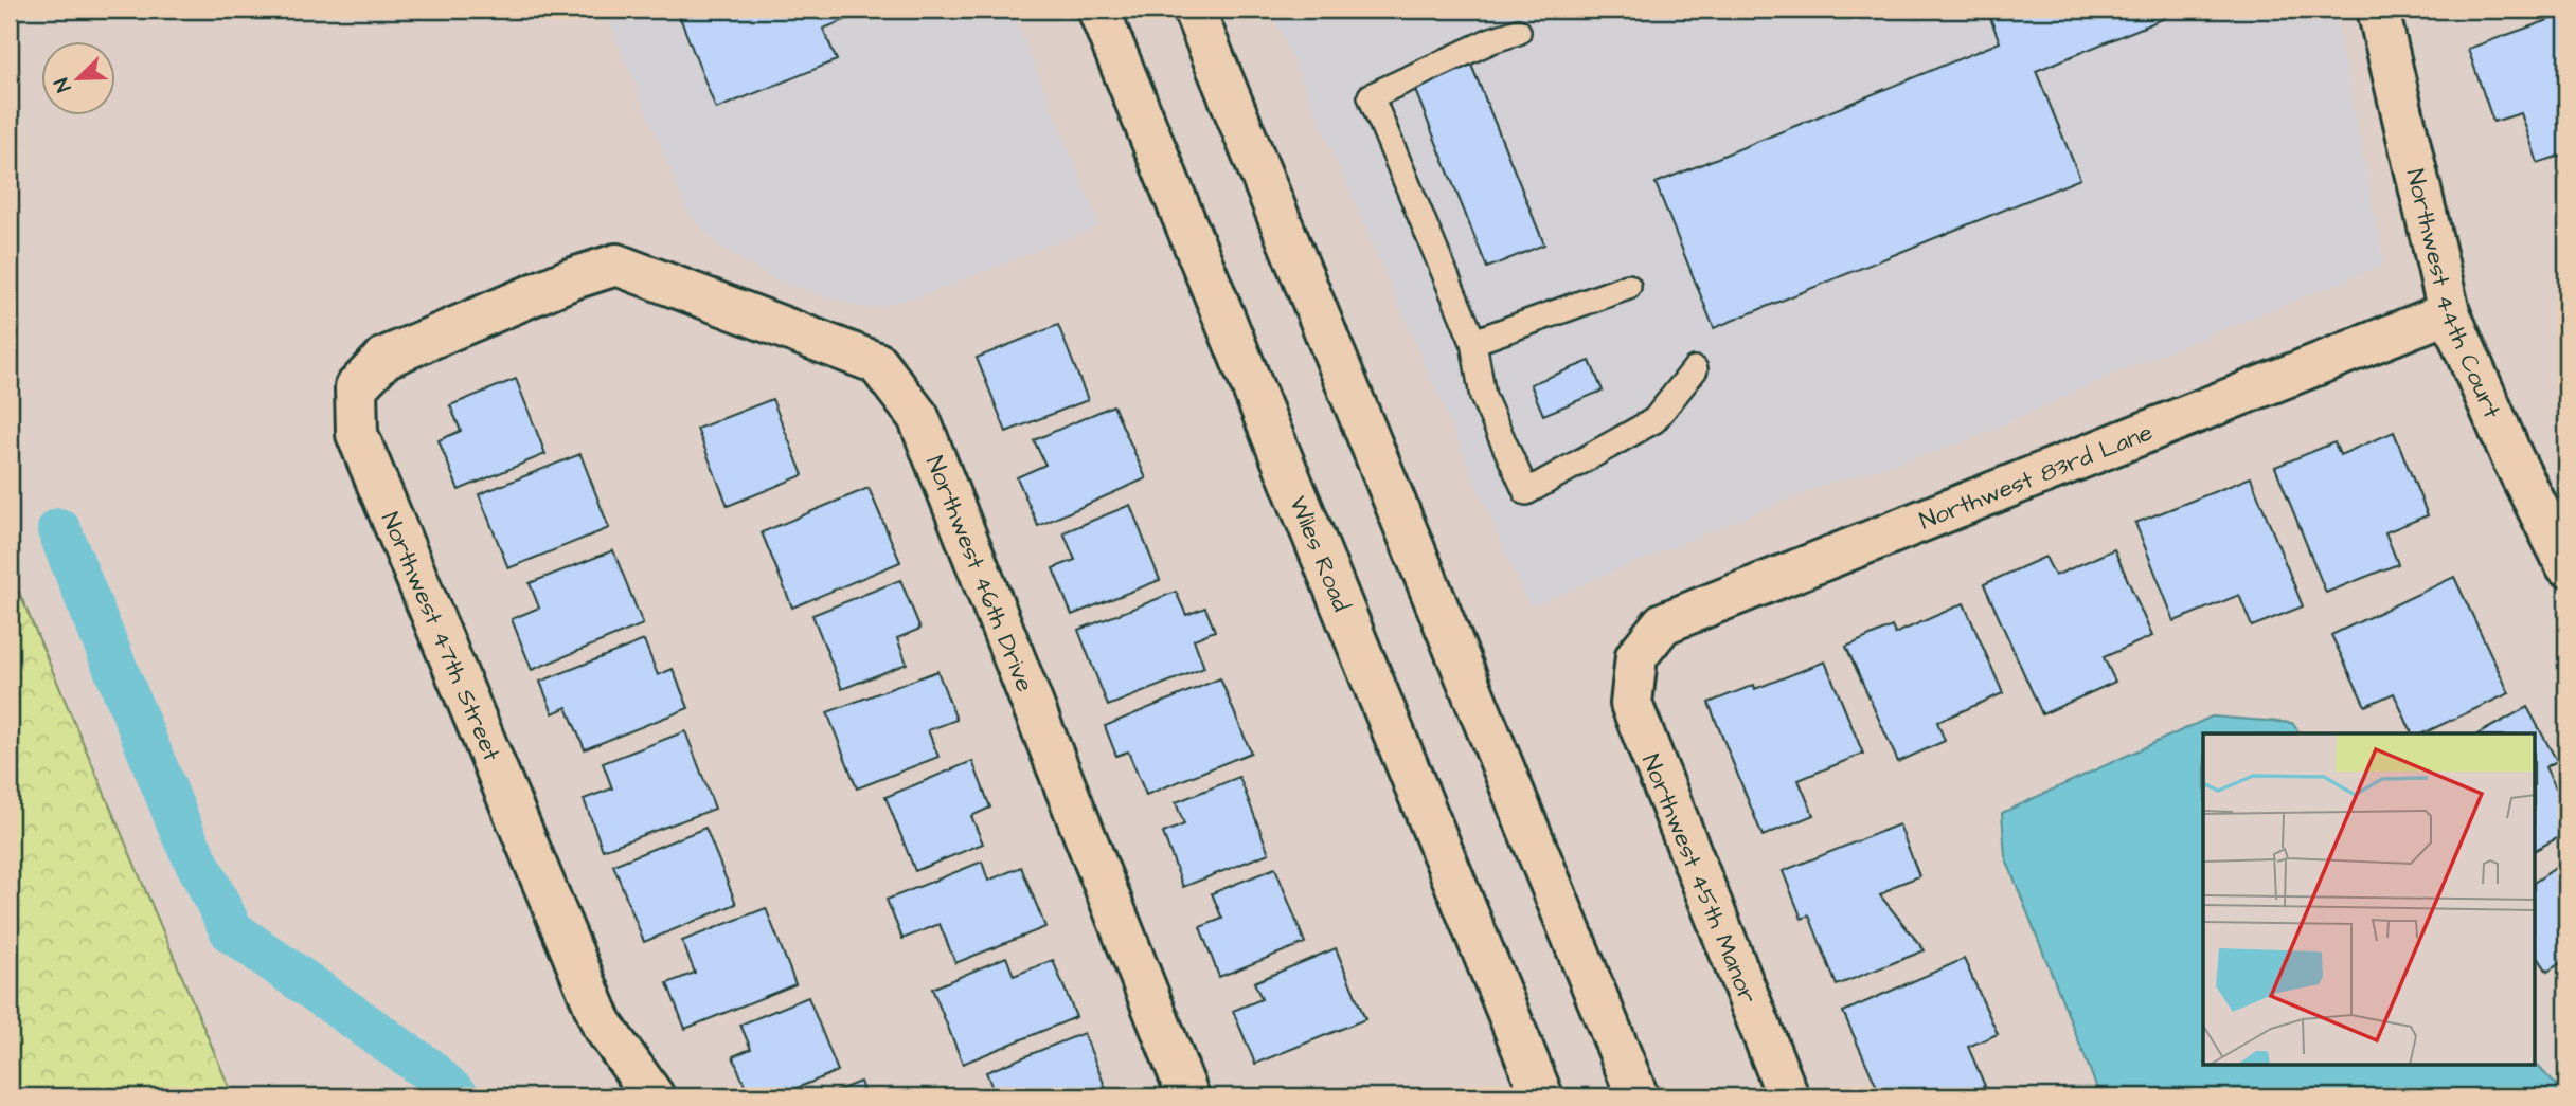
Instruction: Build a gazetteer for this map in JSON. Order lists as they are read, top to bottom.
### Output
{
  "streets": {
    "street": [
      "Northwest 44th Court",
      "Northwest 83rd Lane",
      "Wiles Road",
      "Northwest 46th Drive",
      "Northwest 47th Street",
      "Northwest 45th Manor"
    ]
  },
  "crossings": [
    ["Northwest 44th Court", "Northwest 83rd Lane"],
    ["Northwest 83rd Lane", "Northwest 45th Manor"],
    ["Northwest 46th Drive", "Northwest 47th Street"]
  ],
  "north": "bottom left"
}
